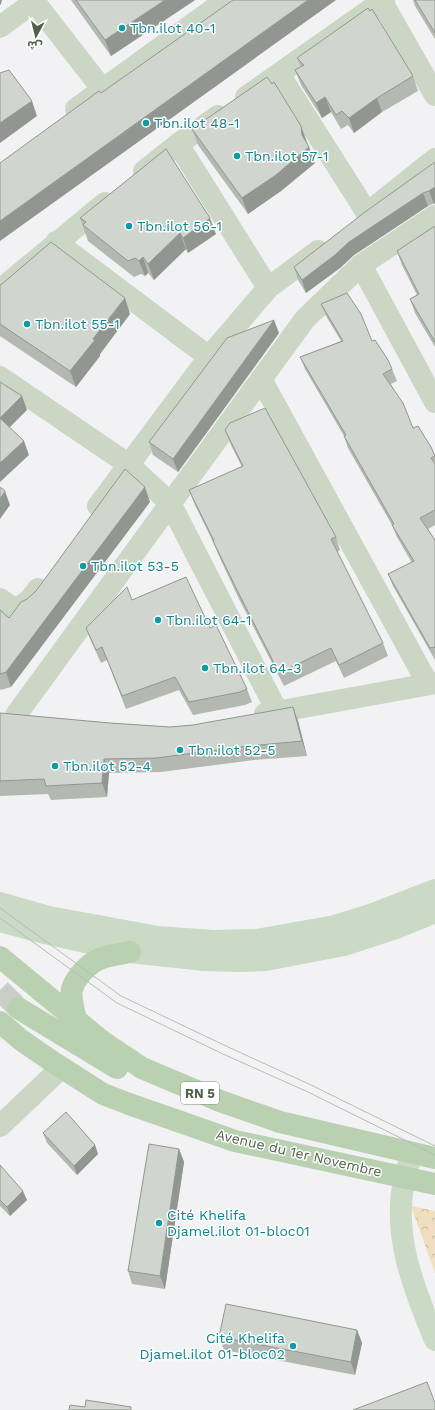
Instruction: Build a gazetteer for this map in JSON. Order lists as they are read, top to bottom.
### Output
{
  "streets": {
    "main road": ["RN 5", "Avenue du 1er Novembre"]
  },
  "crossings": [
    ["RN 5", "Avenue du 1er Novembre"]
  ],
  "places": [
    "Tbn.ilot 40-1",
    "Tbn.ilot 48-1",
    "Tbn.ilot 57-1",
    "Tbn.ilot 56-1",
    "Tbn.ilot 55-1",
    "Tbn.ilot 53-5",
    "Tbn.ilot 64-1",
    "Tbn.ilot 64-3",
    "Tbn.ilot 52-5",
    "Tbn.ilot 52-4",
    "Cité Khelifa Djamel.ilot 01-bloc01",
    "Cité Khelifa Djamel.ilot 01-bloc02"
  ],
  "north": "bottom"
}
